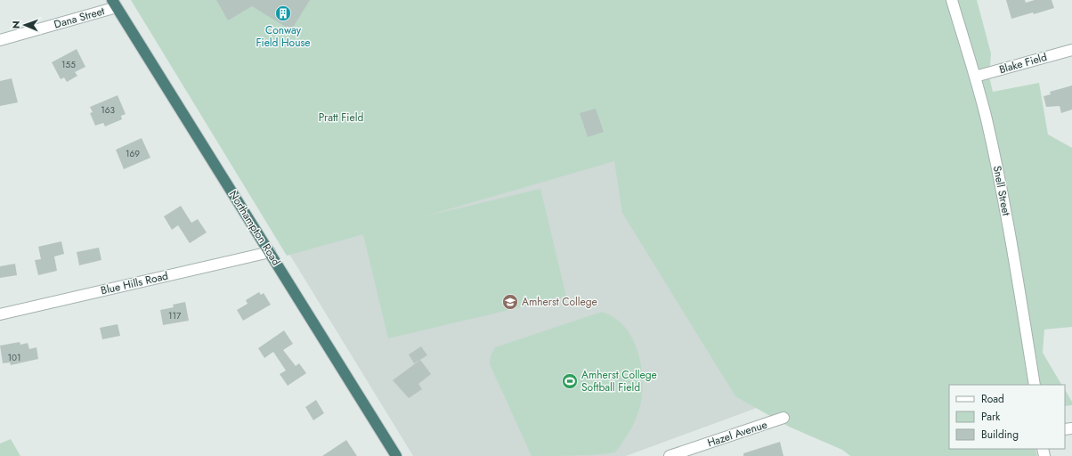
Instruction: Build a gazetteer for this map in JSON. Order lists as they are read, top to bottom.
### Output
{
  "streets": {
    "highway": ["Northampton Road"],
    "street": [
      "Dana Street",
      "Blake Field",
      "Snell Street",
      "Blue Hills Road",
      "Hazel Avenue"
    ]
  },
  "crossings": [
    ["Dana Street", "Northampton Road"],
    ["Blake Field", "Snell Street"],
    ["Northampton Road", "Blue Hills Road"]
  ],
  "parks": ["Pratt Field"],
  "places": {
    "building": ["Conway Field House"],
    "school or university": ["Amherst College"],
    "sports": ["Amherst College Softball Field"]
  },
  "house_numbers": [
    "155",
    "163",
    "169",
    "117",
    "101"
  ],
  "legend": ["Road", "Park", "Building"],
  "north": "left"
}
